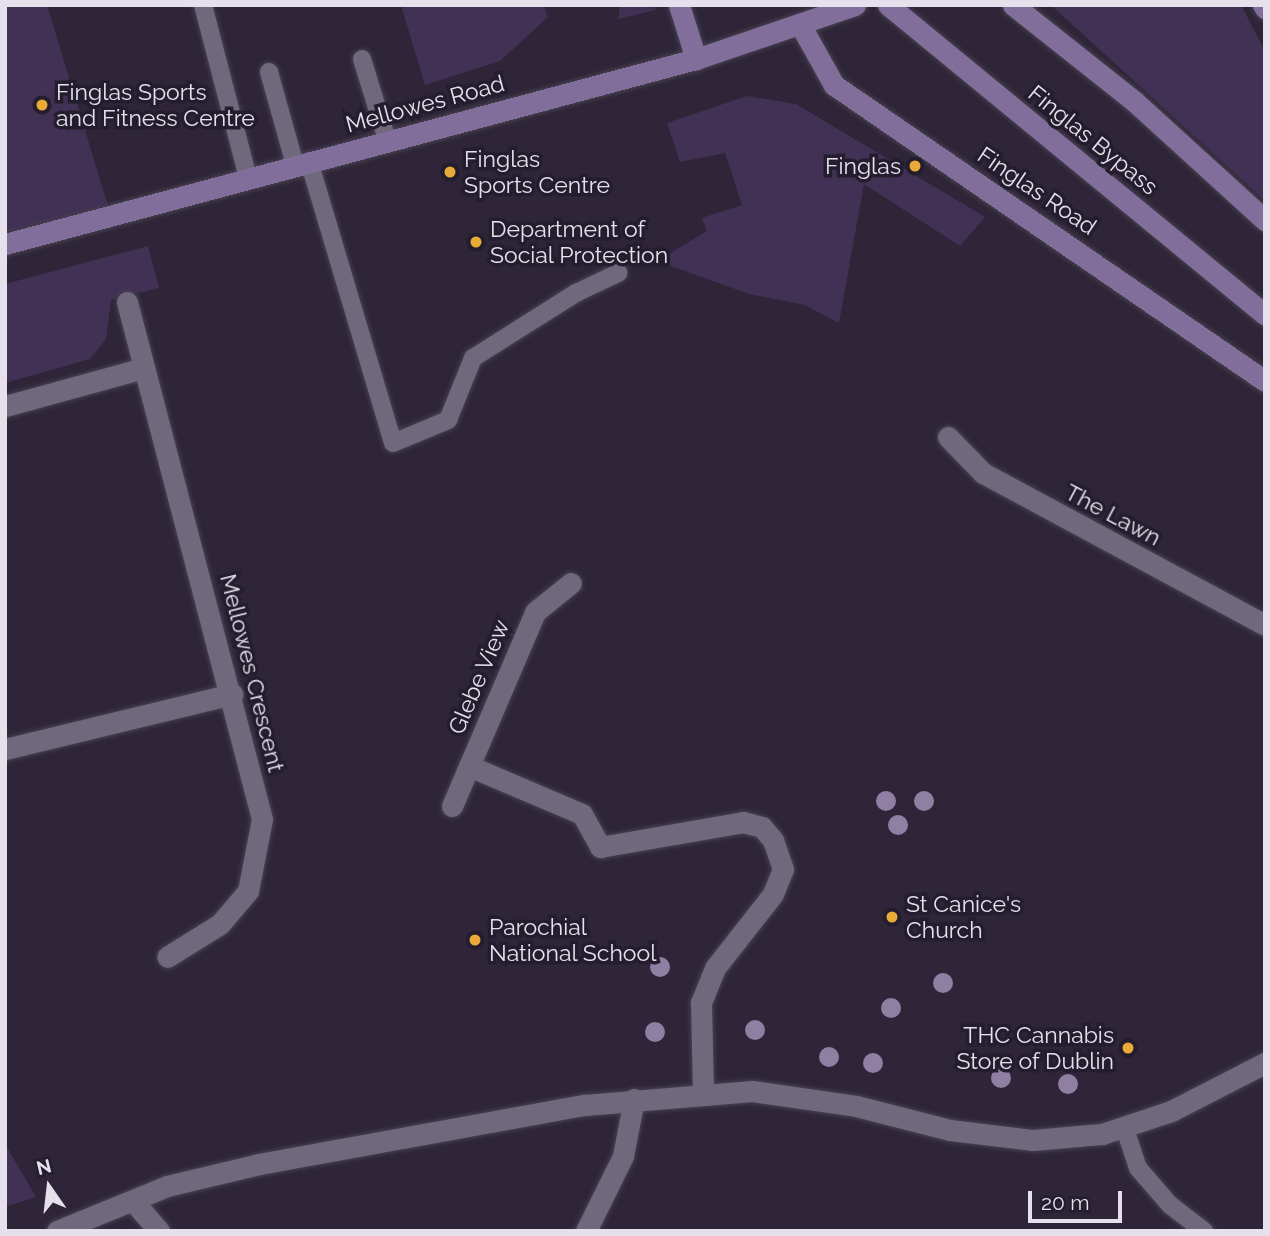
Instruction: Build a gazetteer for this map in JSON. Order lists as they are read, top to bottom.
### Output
{
  "streets": {
    "main road": ["Mellowes Road", "Finglas Bypass", "Finglas Road"],
    "street": ["The Lawn", "Mellowes Crescent", "Glebe View"]
  },
  "crossings": [
    ["Mellowes Road", "Finglas Road"]
  ],
  "places": [
    "Finglas Sports and Fitness Centre",
    "Finglas",
    "Finglas Sports Centre",
    "Department of Social Protection",
    "St Canice's Church",
    "Parochial National School",
    "THC Cannabis Store of Dublin"
  ],
  "scale_bar": "20 m",
  "north": "top"
}
